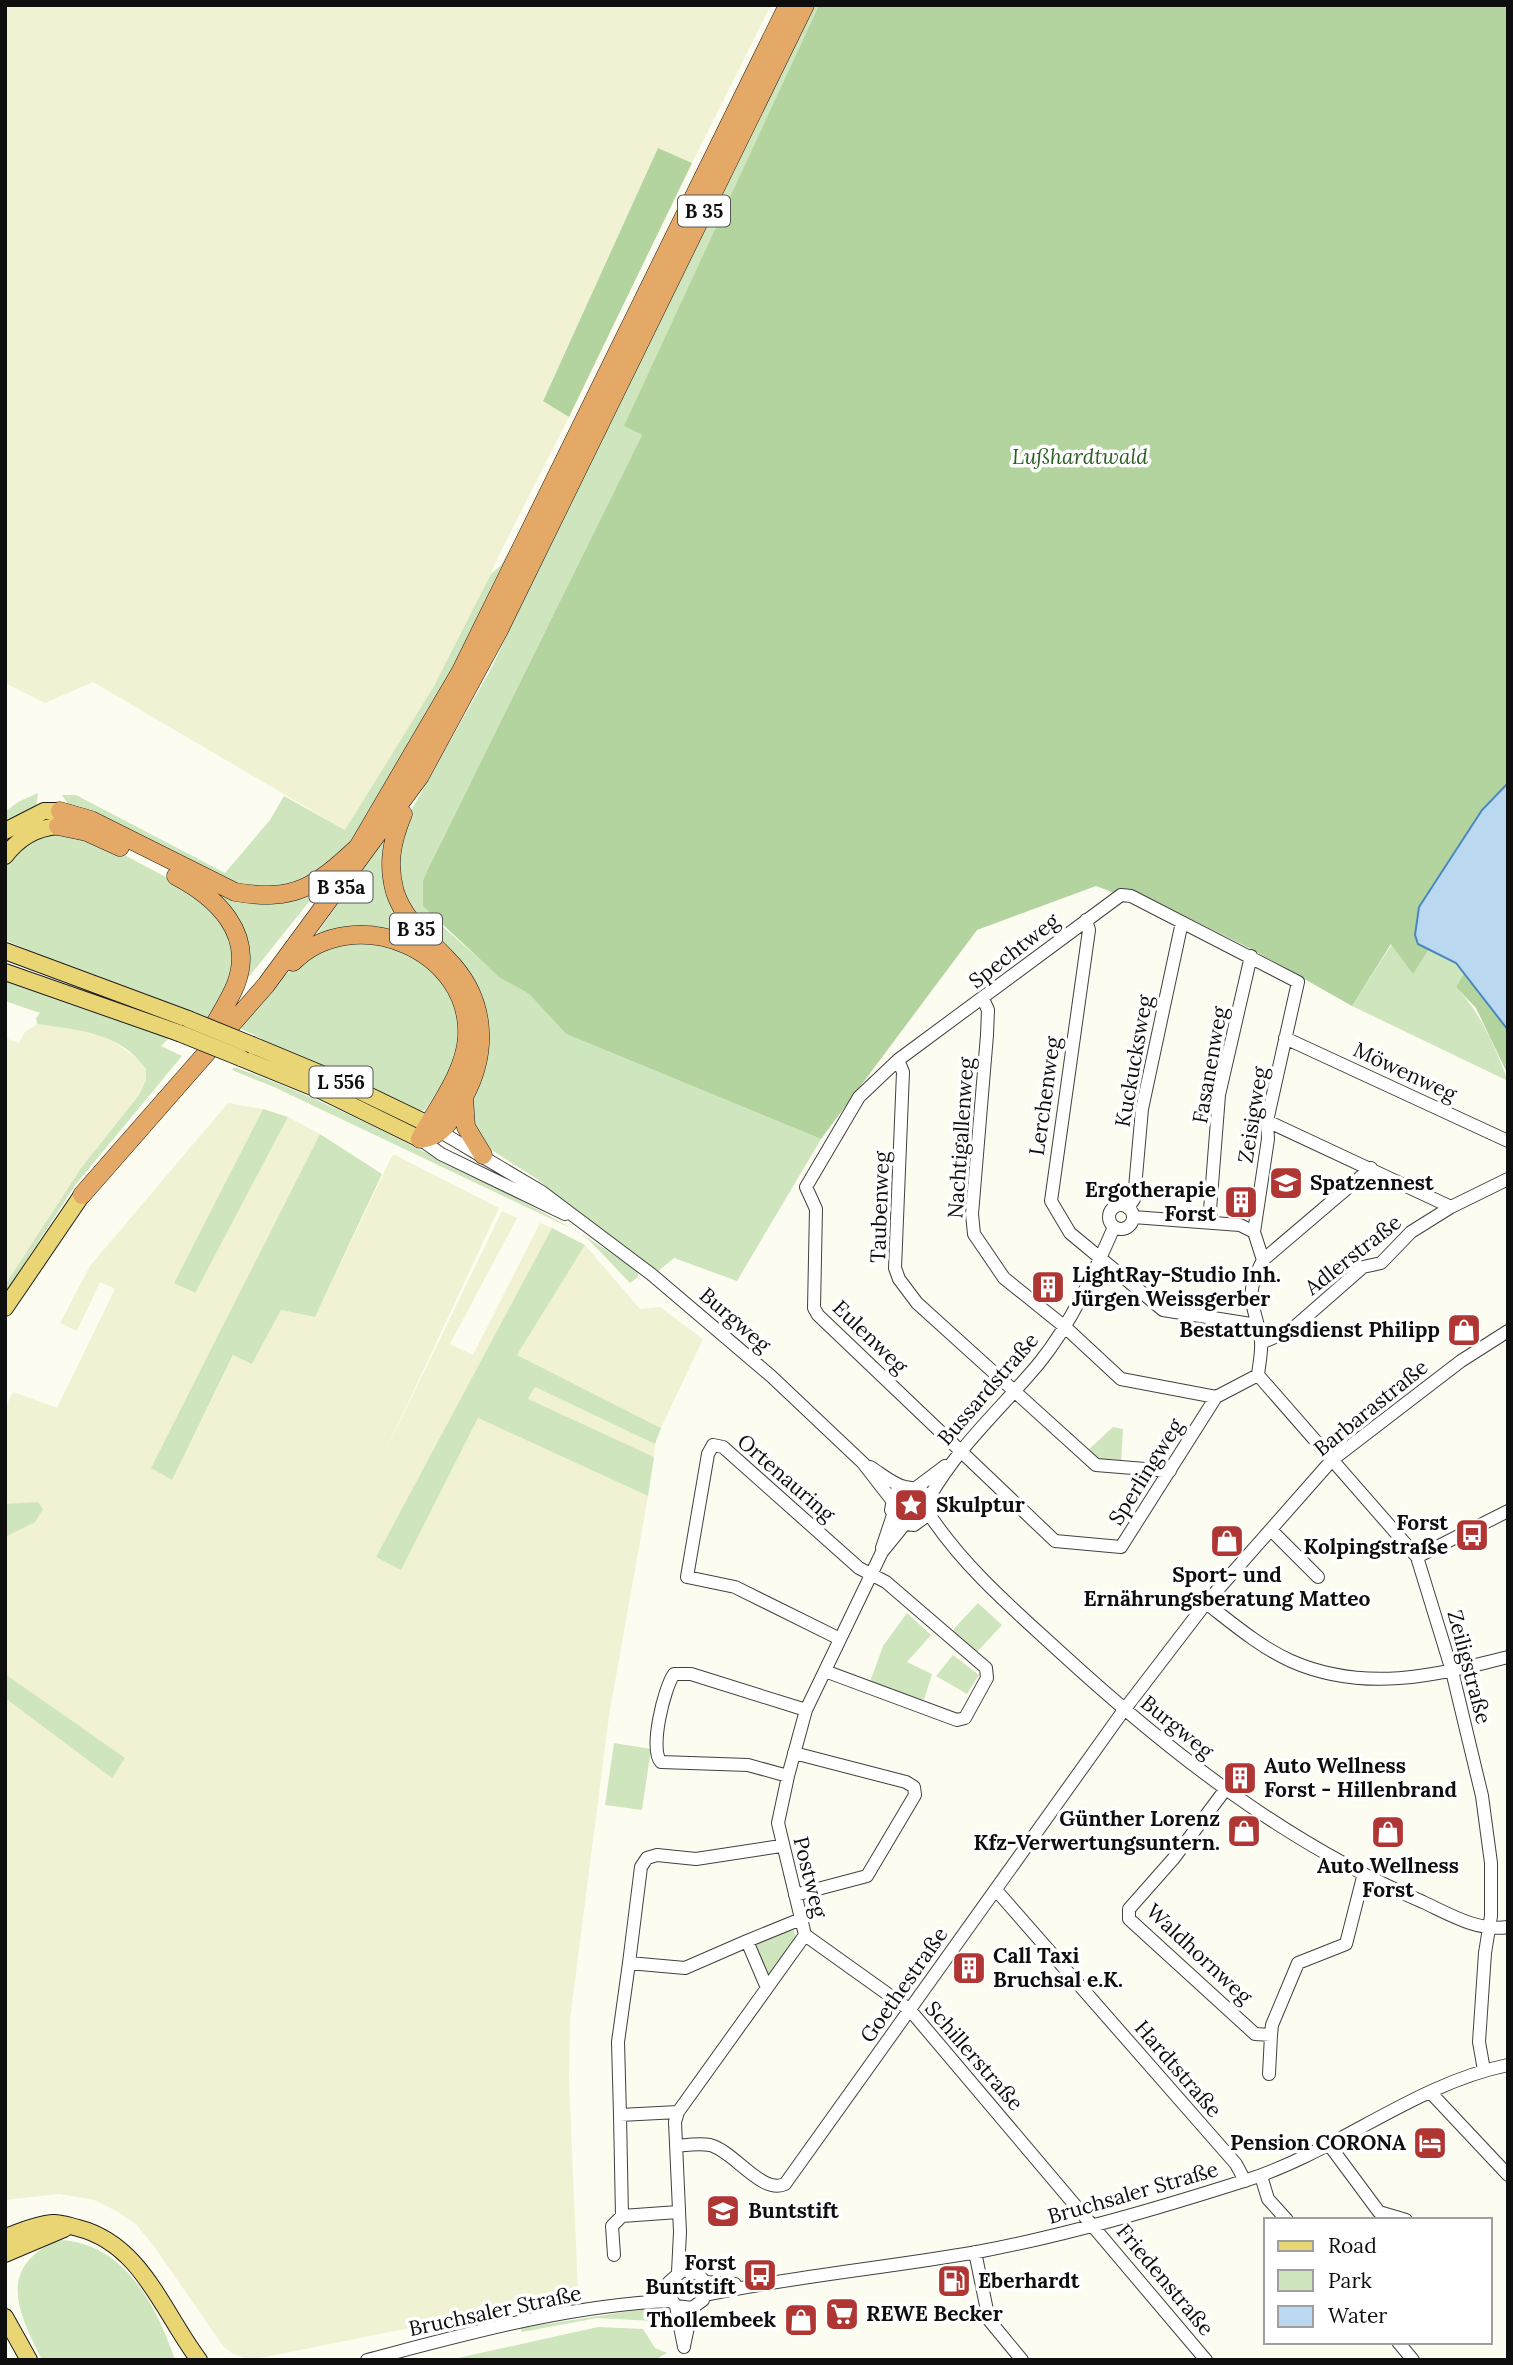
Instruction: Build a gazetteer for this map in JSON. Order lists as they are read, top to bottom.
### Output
{
  "streets": {
    "highway": ["B 35", "B 35a"],
    "main road": ["L 556"],
    "street": [
      "Spechtweg",
      "Kuckucksweg",
      "Fasanenweg",
      "Möwenweg",
      "Lerchenweg",
      "Zeisigweg",
      "Nachtigallenweg",
      "Taubenweg",
      "Adlerstraße",
      "Burgweg",
      "Eulenweg",
      "Bussardstraße",
      "Barbarastraße",
      "Sperlingweg",
      "Ortenauring",
      "Zeiligstraße",
      "Postweg",
      "Waldhornweg",
      "Goethestraße",
      "Schillerstraße",
      "Hardtstraße",
      "Bruchsaler Straße",
      "Friedenstraße"
    ]
  },
  "crossings": [
    ["B 35", "B 35a"],
    ["B 35", "L 556"],
    ["B 35", "Burgweg"],
    ["Spechtweg", "Kuckucksweg"],
    ["Spechtweg", "Fasanenweg"],
    ["Spechtweg", "Lerchenweg"],
    ["Spechtweg", "Zeisigweg"],
    ["Spechtweg", "Nachtigallenweg"],
    ["Spechtweg", "Taubenweg"],
    ["Spechtweg", "Eulenweg"],
    ["Kuckucksweg", "Bussardstraße"],
    ["Möwenweg", "Zeisigweg"],
    ["L 556", "Burgweg"],
    ["Lerchenweg", "Bussardstraße"],
    ["Nachtigallenweg", "Bussardstraße"],
    ["Nachtigallenweg", "Sperlingweg"],
    ["Taubenweg", "Bussardstraße"],
    ["Taubenweg", "Sperlingweg"],
    ["Burgweg", "Bussardstraße"],
    ["Burgweg", "Barbarastraße"],
    ["Burgweg", "Zeiligstraße"],
    ["Burgweg", "Postweg"],
    ["Burgweg", "Waldhornweg"],
    ["Burgweg", "Goethestraße"],
    ["Eulenweg", "Bussardstraße"],
    ["Eulenweg", "Sperlingweg"],
    ["Bussardstraße", "Sperlingweg"],
    ["Bussardstraße", "Postweg"],
    ["Barbarastraße", "Zeiligstraße"],
    ["Barbarastraße", "Goethestraße"],
    ["Ortenauring", "Postweg"],
    ["Zeiligstraße", "Bruchsaler Straße"],
    ["Postweg", "Schillerstraße"],
    ["Goethestraße", "Schillerstraße"],
    ["Goethestraße", "Hardtstraße"],
    ["Schillerstraße", "Bruchsaler Straße"],
    ["Schillerstraße", "Friedenstraße"],
    ["Hardtstraße", "Bruchsaler Straße"],
    ["Bruchsaler Straße", "Friedenstraße"]
  ],
  "parks": ["Lußhardtwald"],
  "places": {
    "school or university": ["Spatzennest", "Buntstift"],
    "building": [
      "Ergotherapie Forst",
      "LightRay-Studio Inh. Jürgen Weissgerber",
      "Auto Wellness Forst - Hillenbrand",
      "Call Taxi Bruchsal e.K."
    ],
    "shop": [
      "Bestattungsdienst Philipp",
      "Sport- und Ernährungsberatung Matteo",
      "Günther Lorenz Kfz-Verwertungsuntern.",
      "Auto Wellness Forst",
      "Thollembeek"
    ],
    "place": ["Skulptur"],
    "bus stop": ["Forst Kolpingstraße", "Forst Buntstift"],
    "hotel": ["Pension CORONA"],
    "fuel station": ["Eberhardt"],
    "supermarket": ["REWE Becker"]
  },
  "legend": ["Road", "Park", "Water"]
}
